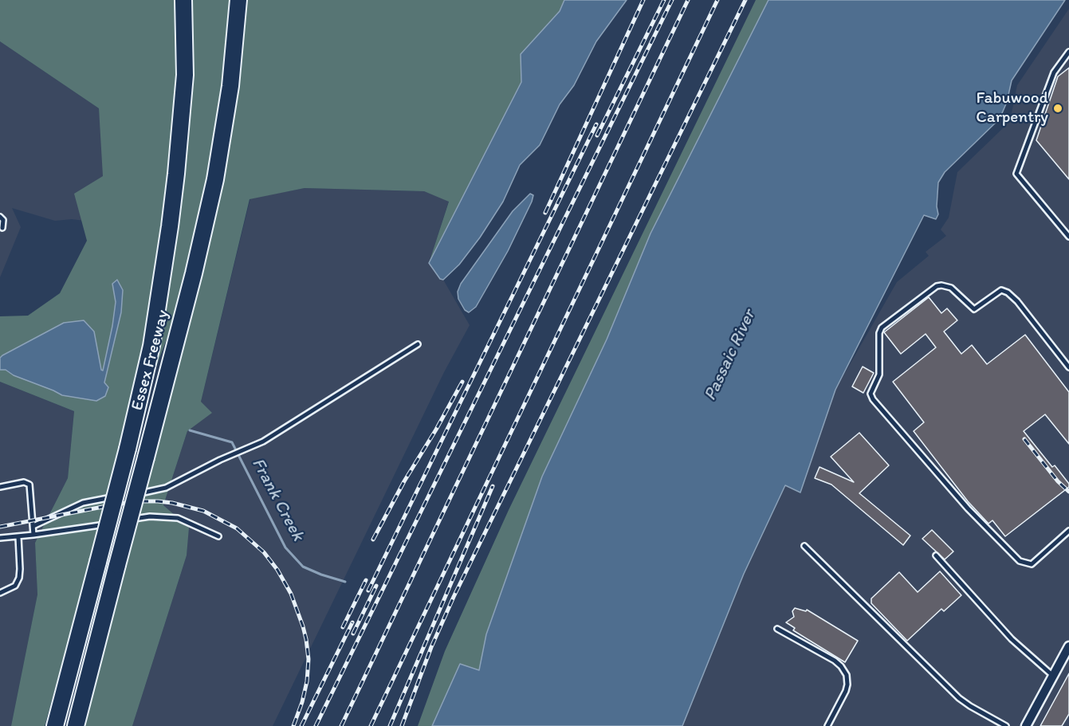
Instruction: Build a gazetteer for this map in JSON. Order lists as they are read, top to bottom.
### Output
{
  "streets": {
    "highway": ["Essex Freeway"]
  },
  "water": ["Passaic River", "Frank Creek"],
  "places": ["Fabuwood Carpentry"]
}
